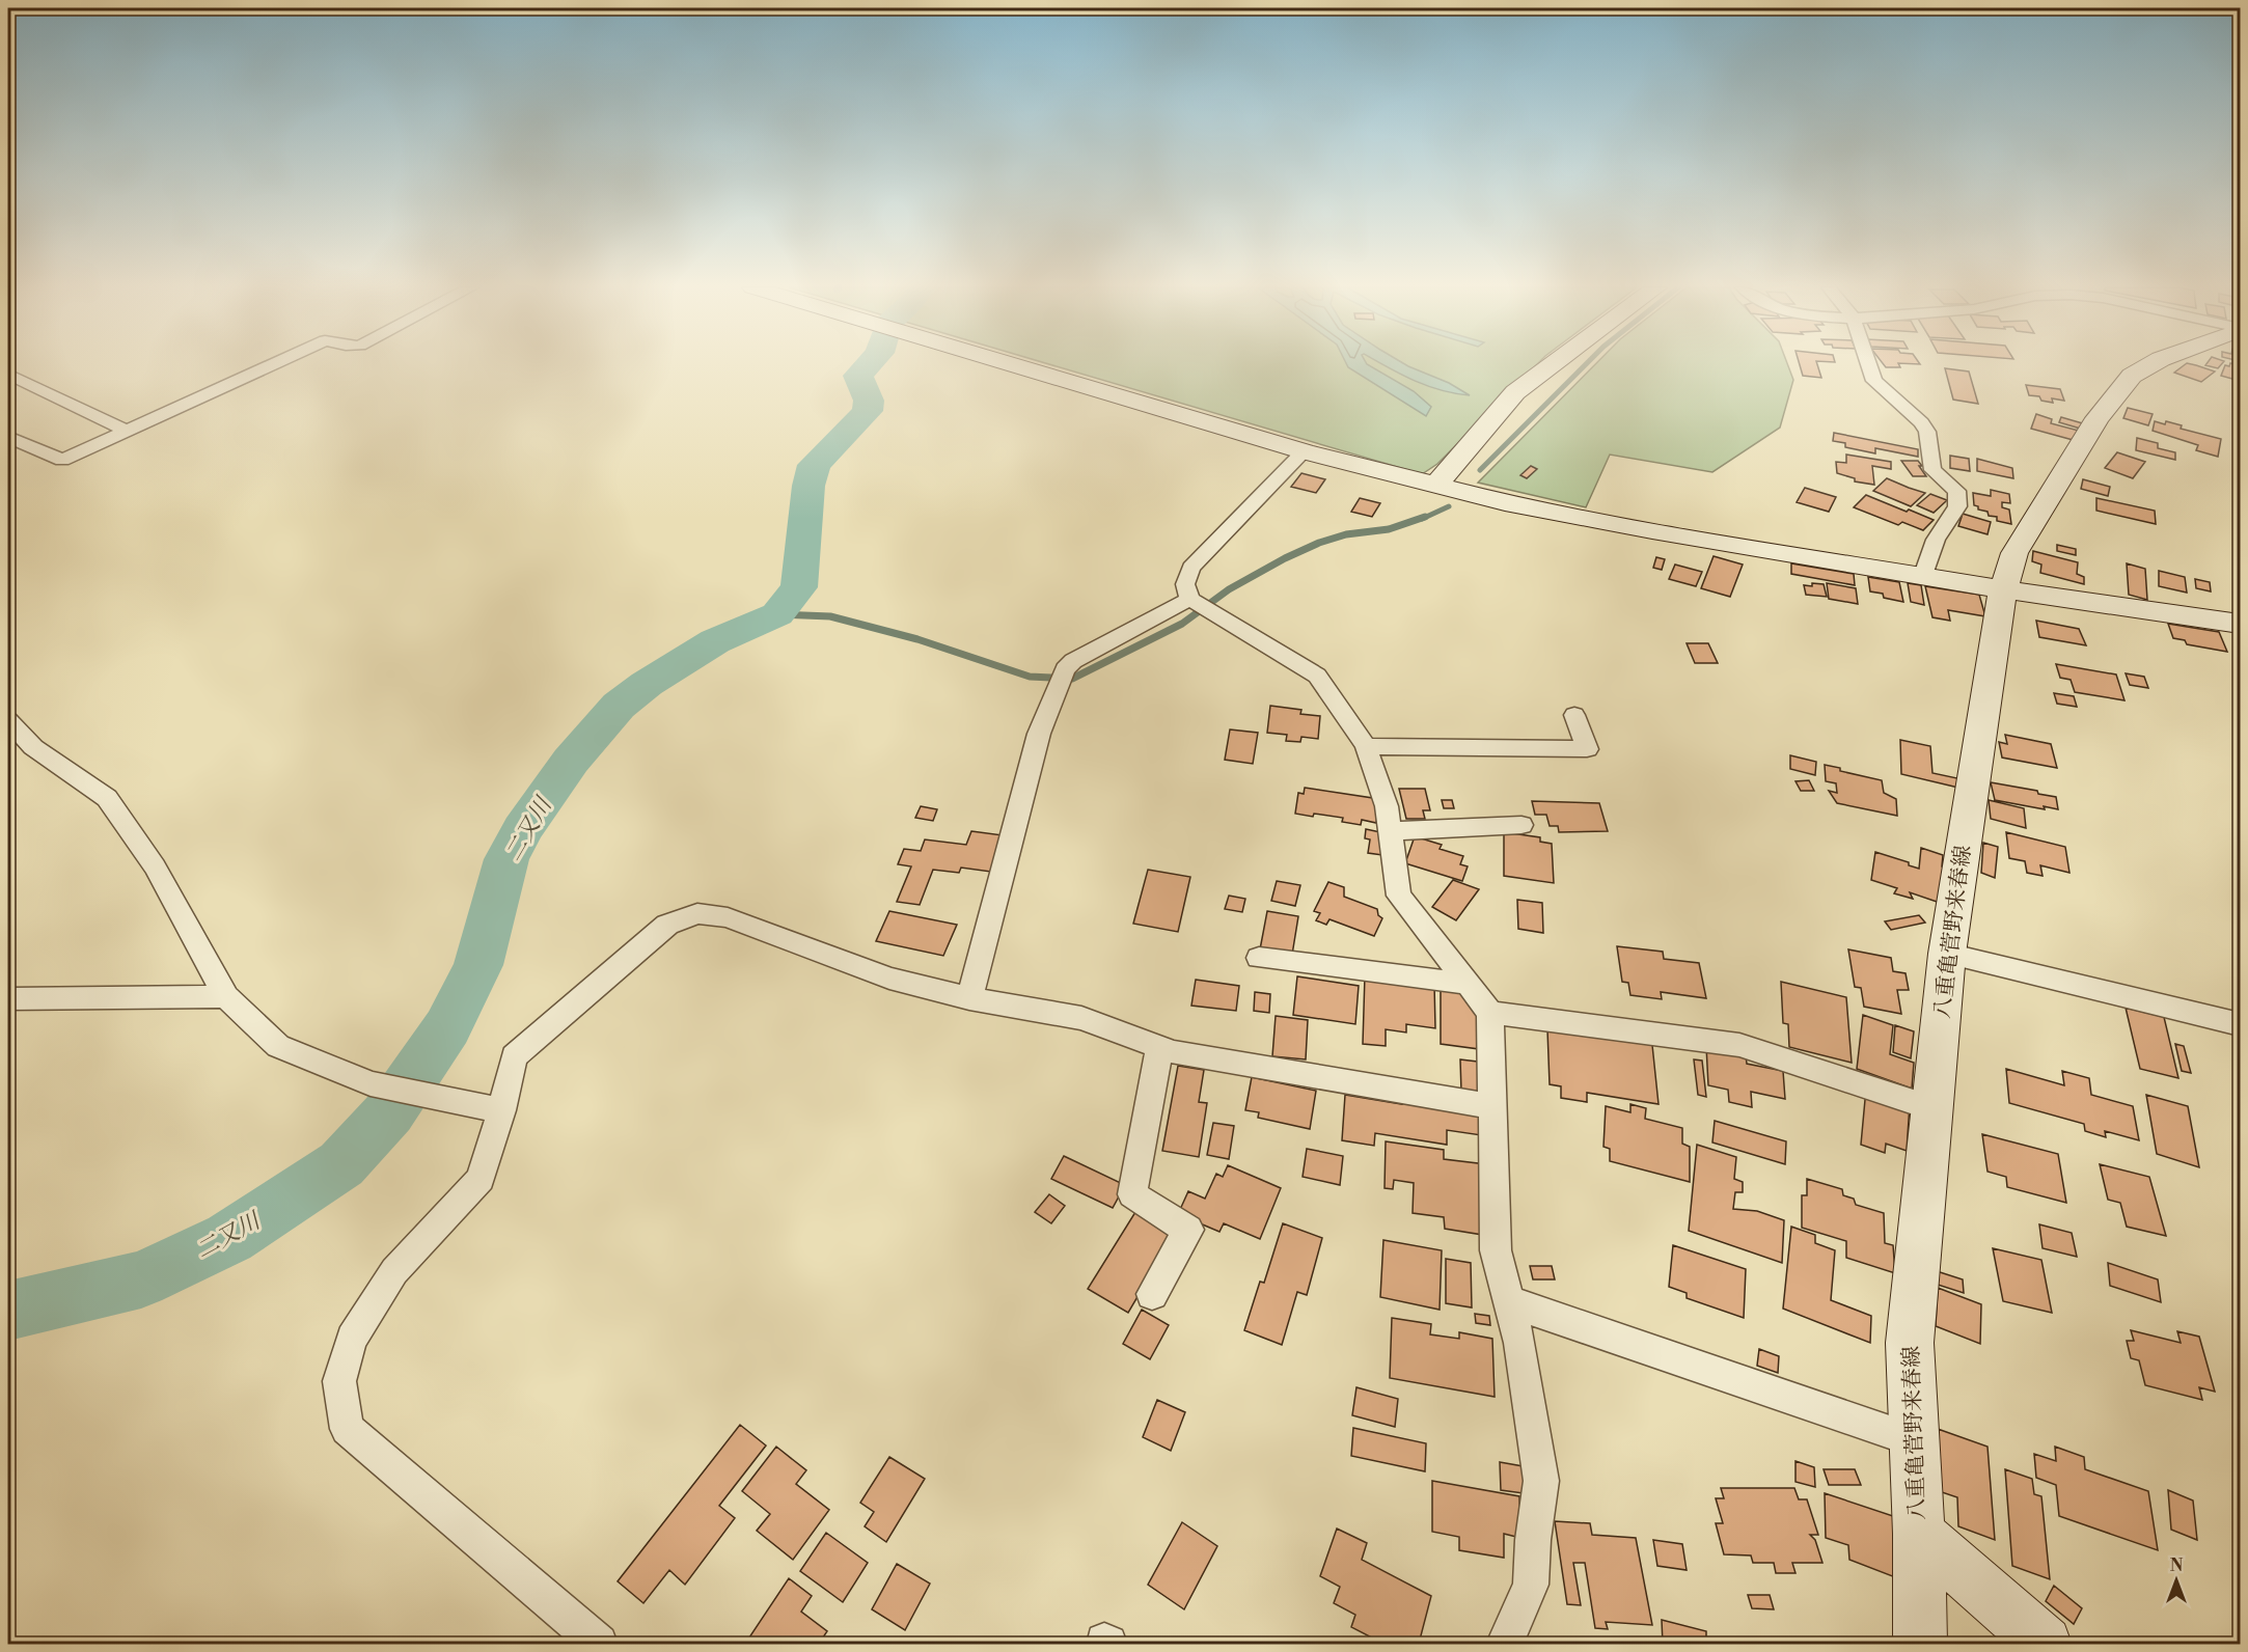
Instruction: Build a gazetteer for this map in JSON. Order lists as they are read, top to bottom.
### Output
{
  "streets": {
    "street": ["八重亀菅野来春線"]
  },
  "water": ["二又川"],
  "north": "top"
}
